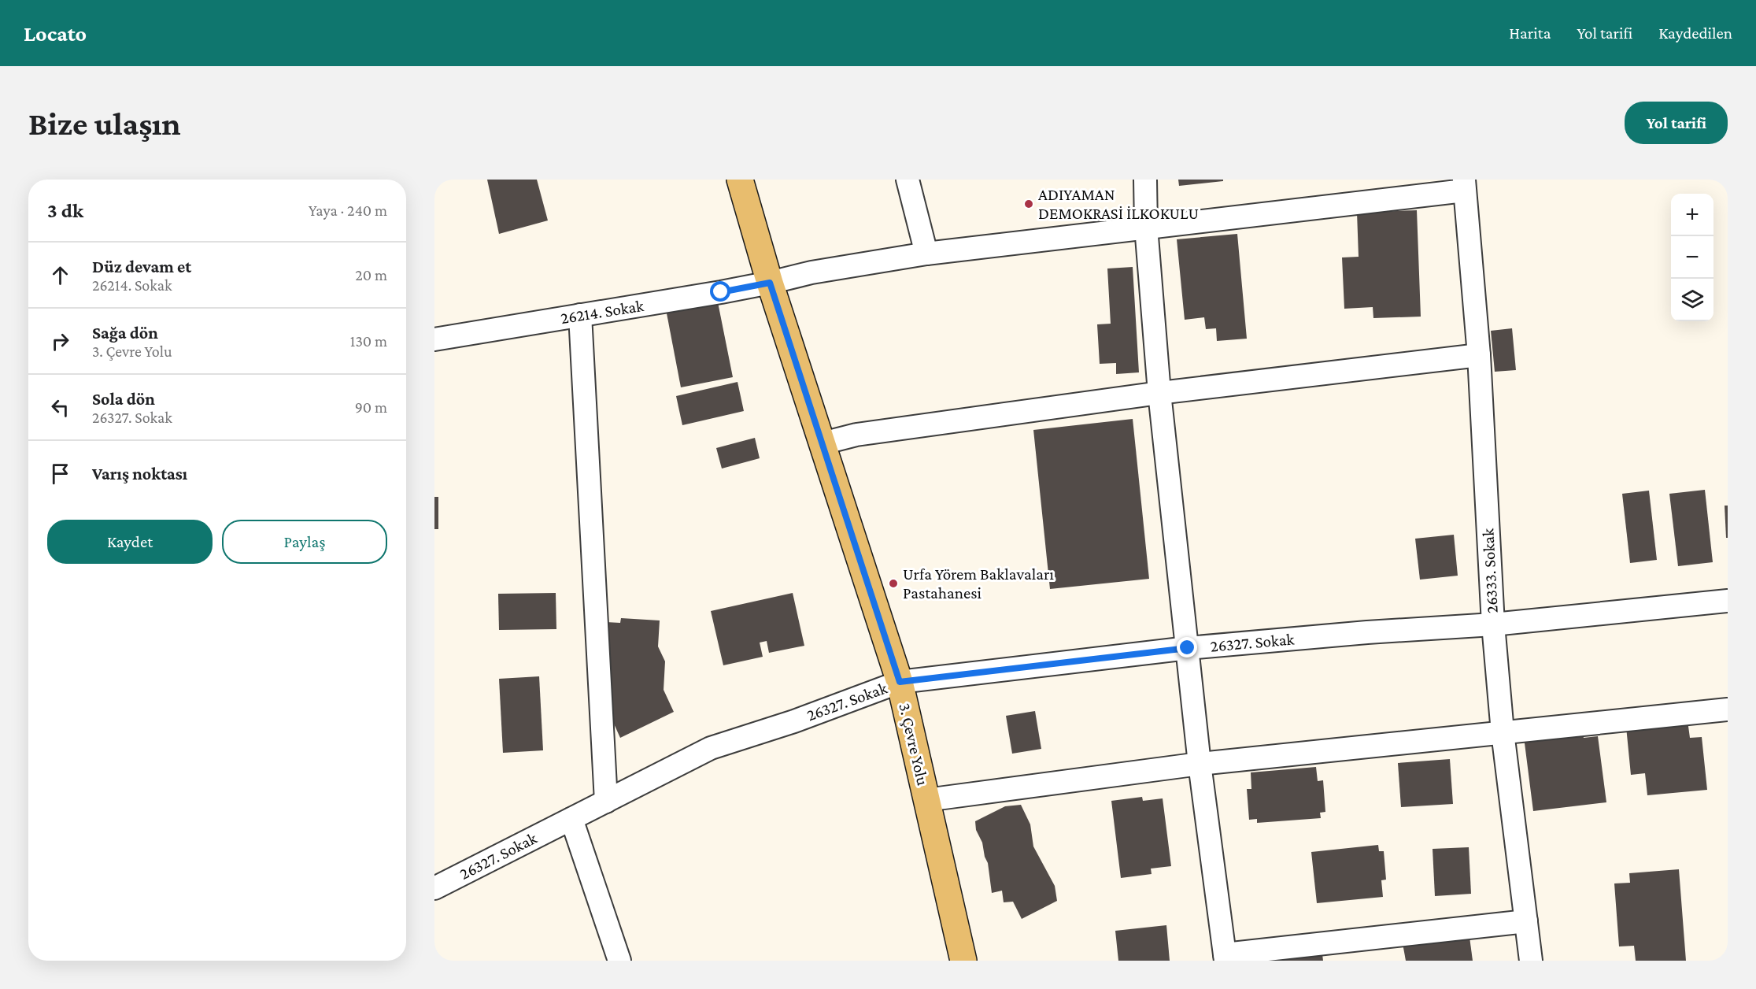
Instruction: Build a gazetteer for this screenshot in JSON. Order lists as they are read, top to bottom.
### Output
{
  "streets": {
    "main road": ["3. Çevre Yolu"],
    "street": ["26214. Sokak", "26333. Sokak", "26327. Sokak"]
  },
  "crossings": [
    ["26214. Sokak", "26333. Sokak"],
    ["26214. Sokak", "3. Çevre Yolu"],
    ["26333. Sokak", "26327. Sokak"],
    ["26327. Sokak", "3. Çevre Yolu"]
  ],
  "places": ["ADIYAMAN DEMOKRASİ İLKOKULU", "Urfa Yörem Baklavaları Pastahanesi"],
  "page": {
    "header": "Locato",
    "nav": ["Harita", "Yol tarifi", "Kaydedilen"],
    "buttons": [
      "Yol tarifi",
      ["Kaydet", "Paylaş"]
    ],
    "title": "Bize ulaşın",
    "heading": ["3 dk", "Yaya · 240 m"],
    "map_buttons": ["+", "−"],
    "list": [
      ["Düz devam et", "26214. Sokak", "20 m"],
      ["Sağa dön", "3. Çevre Yolu", "130 m"],
      ["Sola dön", "26327. Sokak", "90 m"],
      "Varış noktası"
    ]
  }
}
